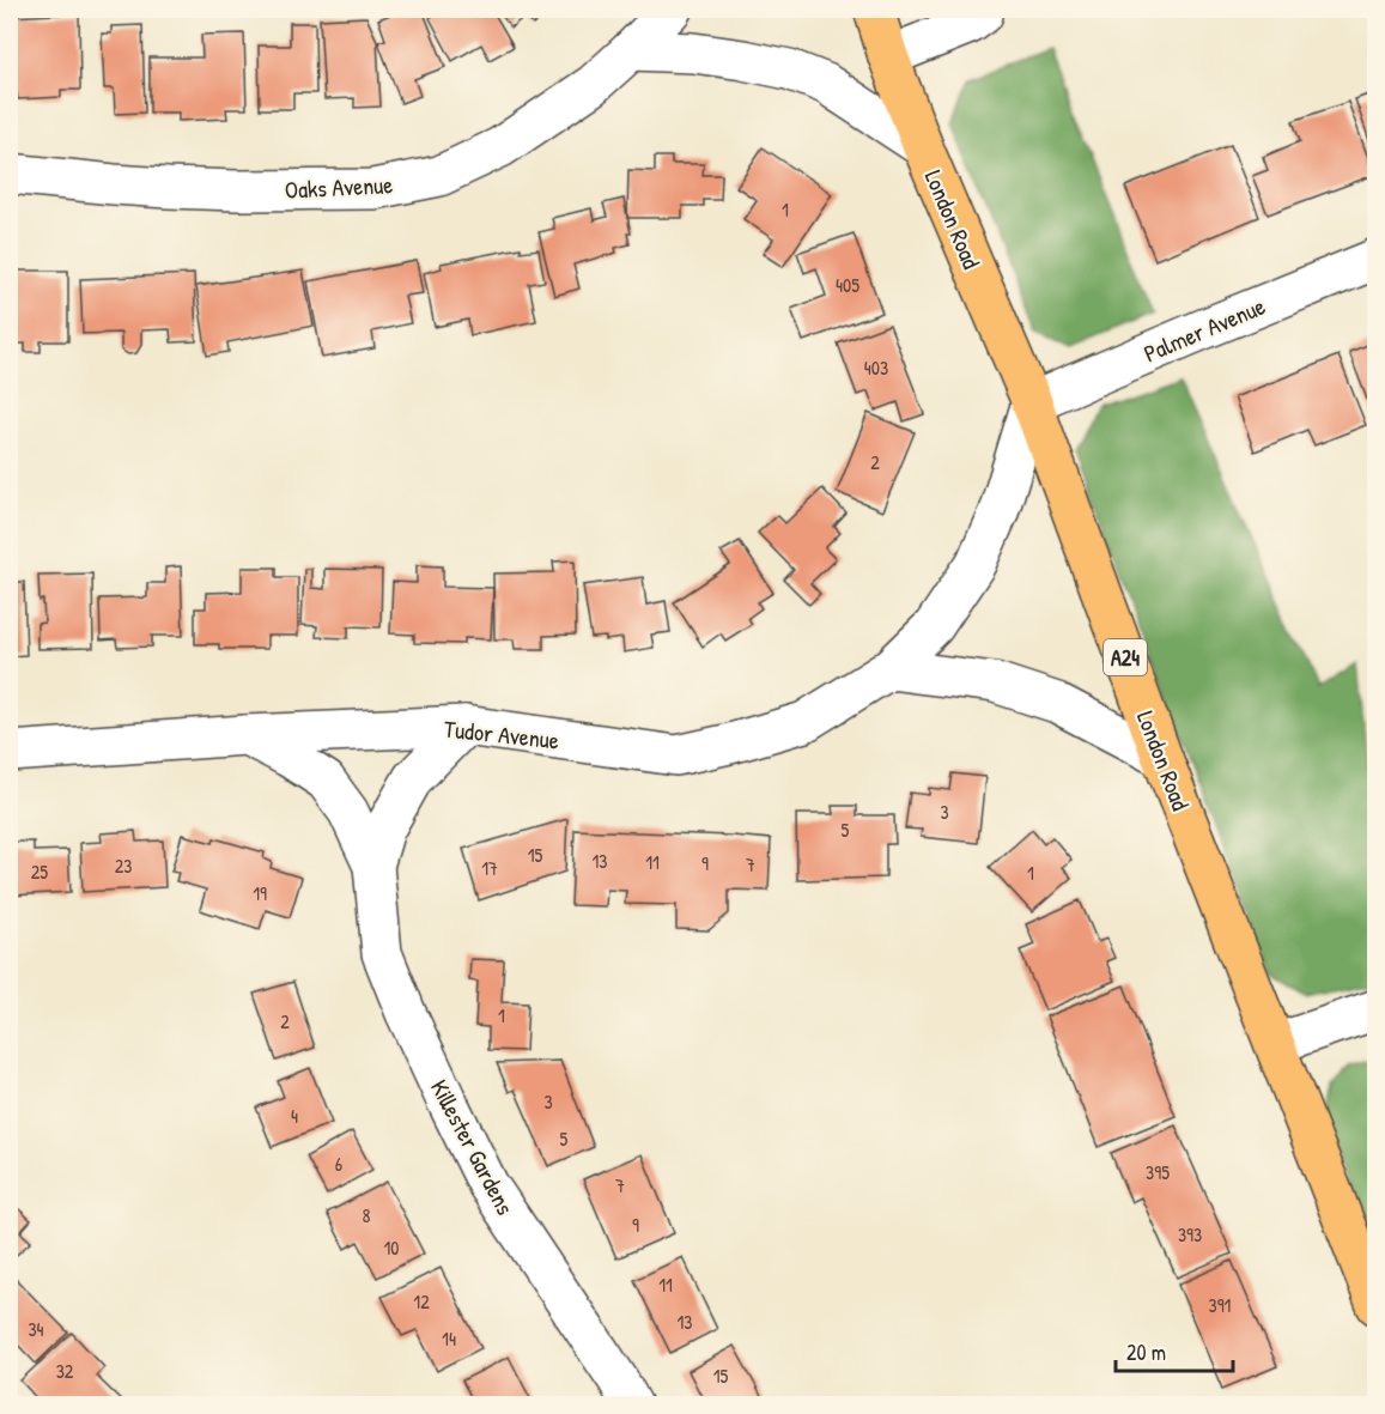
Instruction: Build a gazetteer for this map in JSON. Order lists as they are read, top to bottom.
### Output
{
  "streets": {
    "highway": ["London Road", "A24"],
    "street": [
      "Oaks Avenue",
      "Palmer Avenue",
      "Tudor Avenue",
      "Killester Gardens"
    ]
  },
  "crossings": [
    ["London Road", "Palmer Avenue"],
    ["London Road", "Tudor Avenue"],
    ["Palmer Avenue", "Tudor Avenue"],
    ["Tudor Avenue", "Killester Gardens"]
  ],
  "house_numbers": [
    "1",
    "405",
    "403",
    "2",
    "3",
    "5",
    "15",
    "13",
    "11",
    "9",
    "7",
    "23",
    "17",
    "25",
    "1",
    "19",
    "1",
    "2",
    "3",
    "4",
    "5",
    "6",
    "395",
    "7",
    "8",
    "9",
    "393",
    "10",
    "11",
    "12",
    "391",
    "13",
    "34",
    "14",
    "32",
    "15"
  ],
  "scale_bar": "20 m"
}
